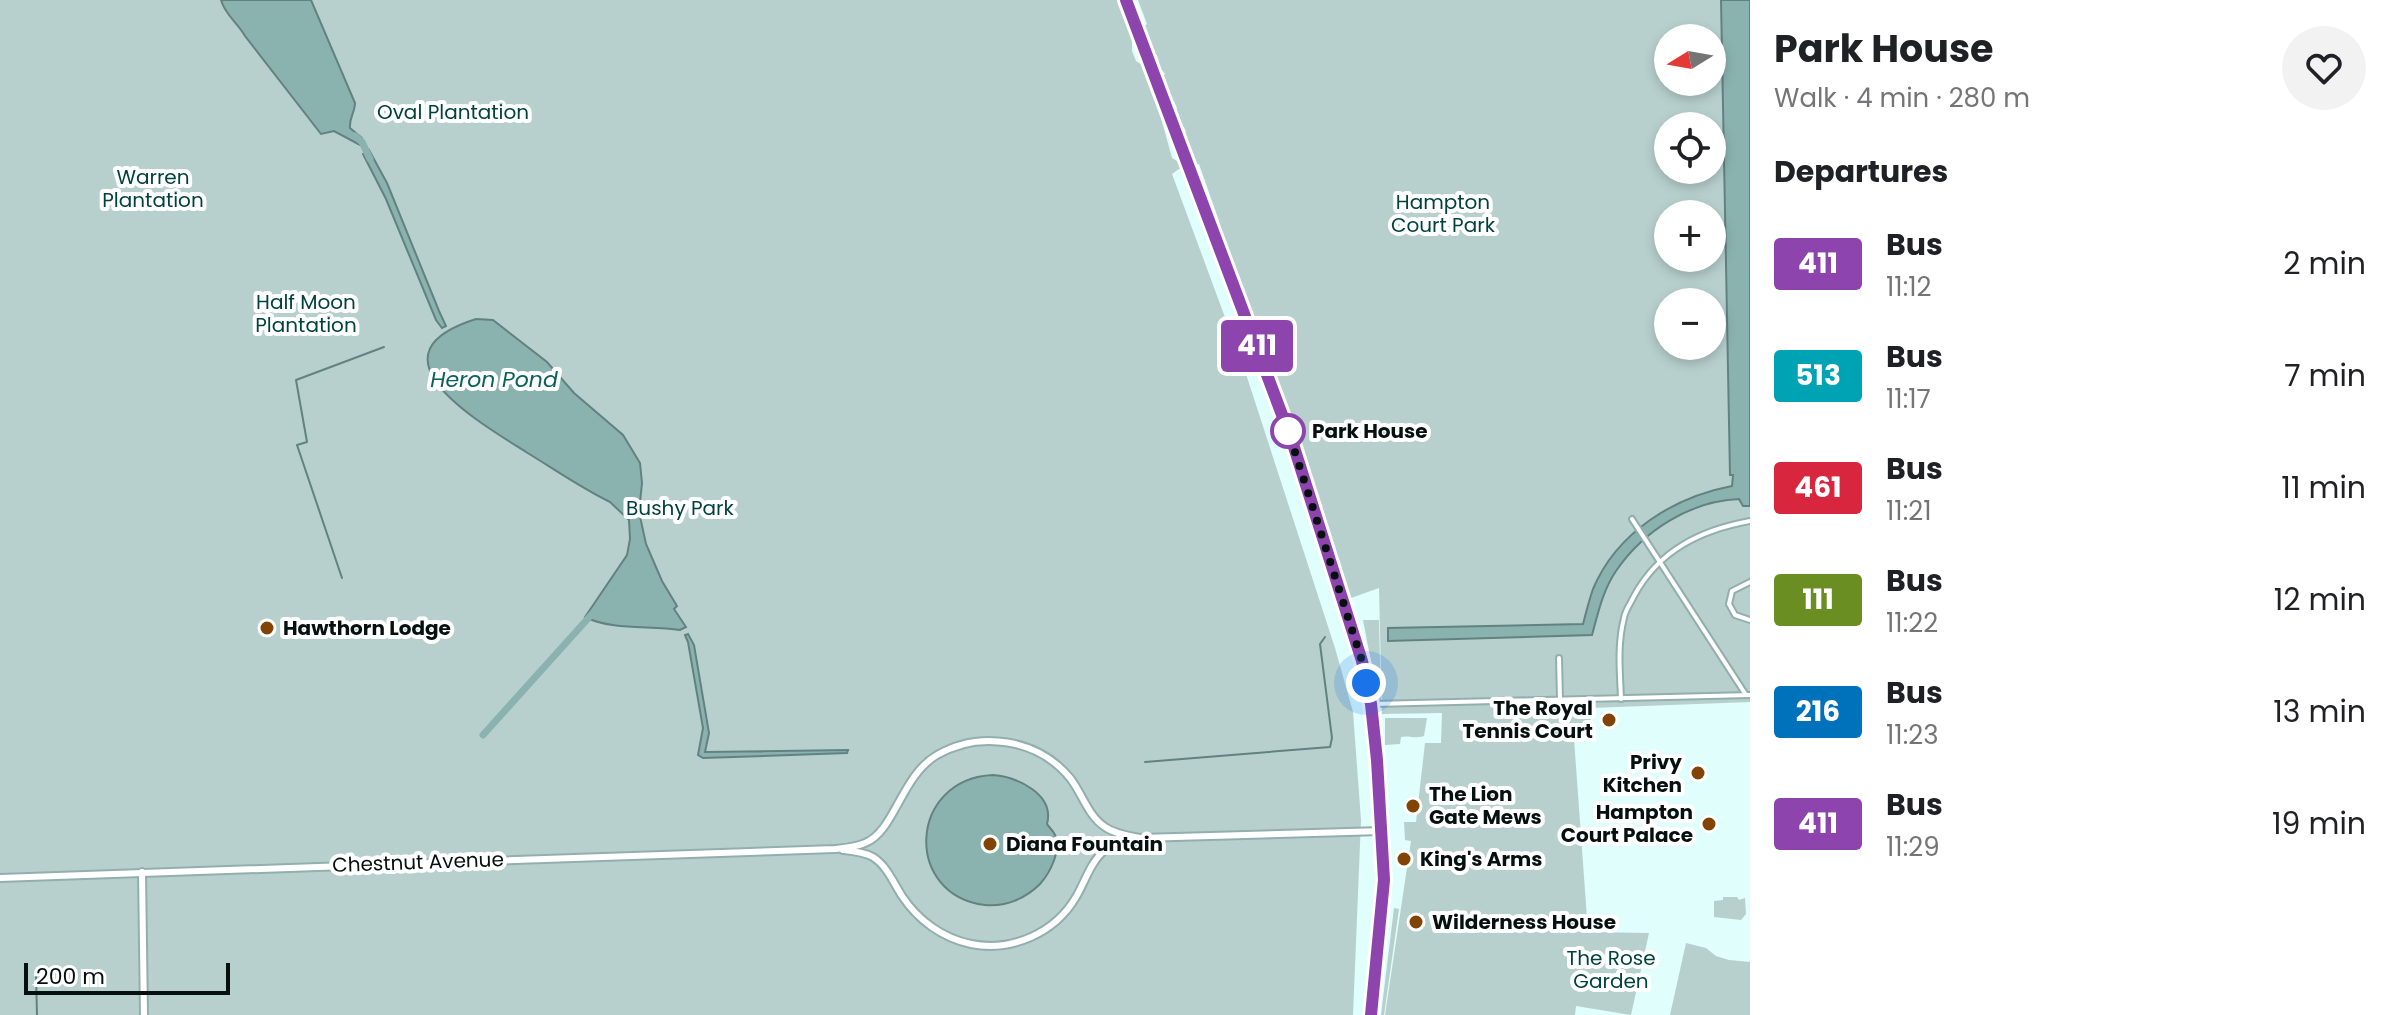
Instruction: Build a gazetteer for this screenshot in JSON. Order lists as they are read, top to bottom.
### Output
{
  "streets": {
    "street": ["Chestnut Avenue"]
  },
  "water": ["Heron Pond"],
  "parks": [
    "Oval Plantation",
    "Warren Plantation",
    "Hampton Court Park",
    "Half Moon Plantation",
    "Bushy Park",
    "The Rose Garden"
  ],
  "places": [
    "Park House",
    "Hawthorn Lodge",
    "The Royal Tennis Court",
    "Privy Kitchen",
    "The Lion Gate Mews",
    "Hampton Court Palace",
    "Diana Fountain",
    "King's Arms",
    "Wilderness House"
  ],
  "lines": ["bus line 411"],
  "scale_bar": "200 m",
  "north": "left",
  "page": {
    "on_map": "411",
    "heading": [
      ["Park House", "Walk · 4 min · 280 m"],
      "Departures"
    ],
    "map_buttons": ["+", "−"],
    "list": [
      {
        "mark": "411",
        "name": "Bus",
        "note": "11:12",
        "value": "2 min"
      },
      {
        "mark": "513",
        "name": "Bus",
        "note": "11:17",
        "value": "7 min"
      },
      {
        "mark": "461",
        "name": "Bus",
        "note": "11:21",
        "value": "11 min"
      },
      {
        "mark": "111",
        "name": "Bus",
        "note": "11:22",
        "value": "12 min"
      },
      {
        "mark": "216",
        "name": "Bus",
        "note": "11:23",
        "value": "13 min"
      },
      {
        "mark": "411",
        "name": "Bus",
        "note": "11:29",
        "value": "19 min"
      }
    ],
    "scale": "200 m"
  }
}
